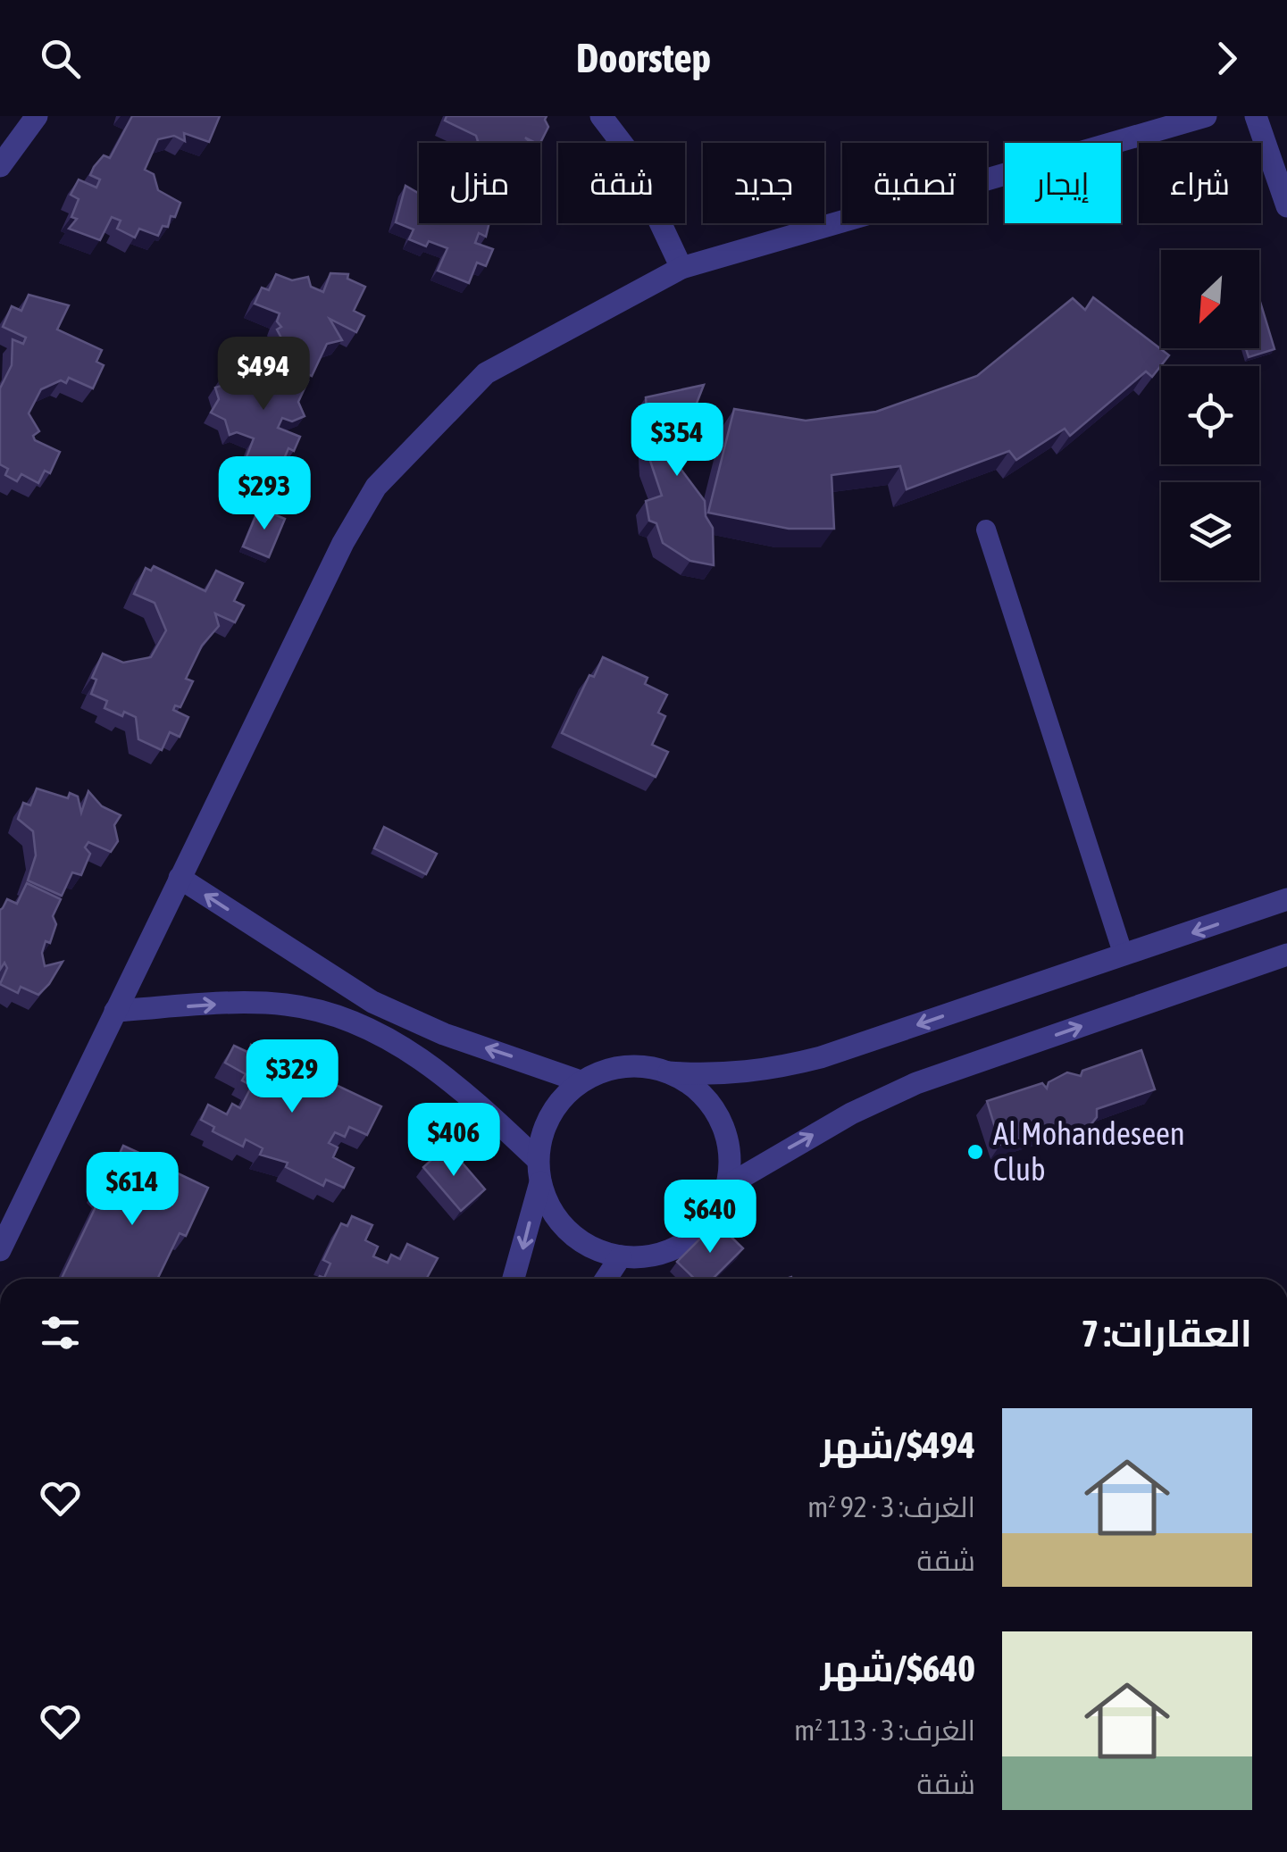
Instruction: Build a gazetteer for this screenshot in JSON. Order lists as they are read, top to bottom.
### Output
{
  "places": ["Al Mohandeseen Club"],
  "north": "bottom left",
  "page": {
    "header": "Doorstep",
    "chip": [
      "شراء",
      "إيجار",
      "تصفية",
      "جديد",
      "شقة",
      "منزل"
    ],
    "price": [
      "$494",
      "$354",
      "$293",
      "$329",
      "$406",
      "$614",
      "$640"
    ],
    "heading": "العقارات: 7",
    "list": [
      {
        "name": "$494/شهر",
        "note": "الغرف: 3 · 92 m² · شقة"
      },
      {
        "name": "$640/شهر",
        "note": "الغرف: 3 · 113 m² · شقة"
      }
    ]
  }
}
